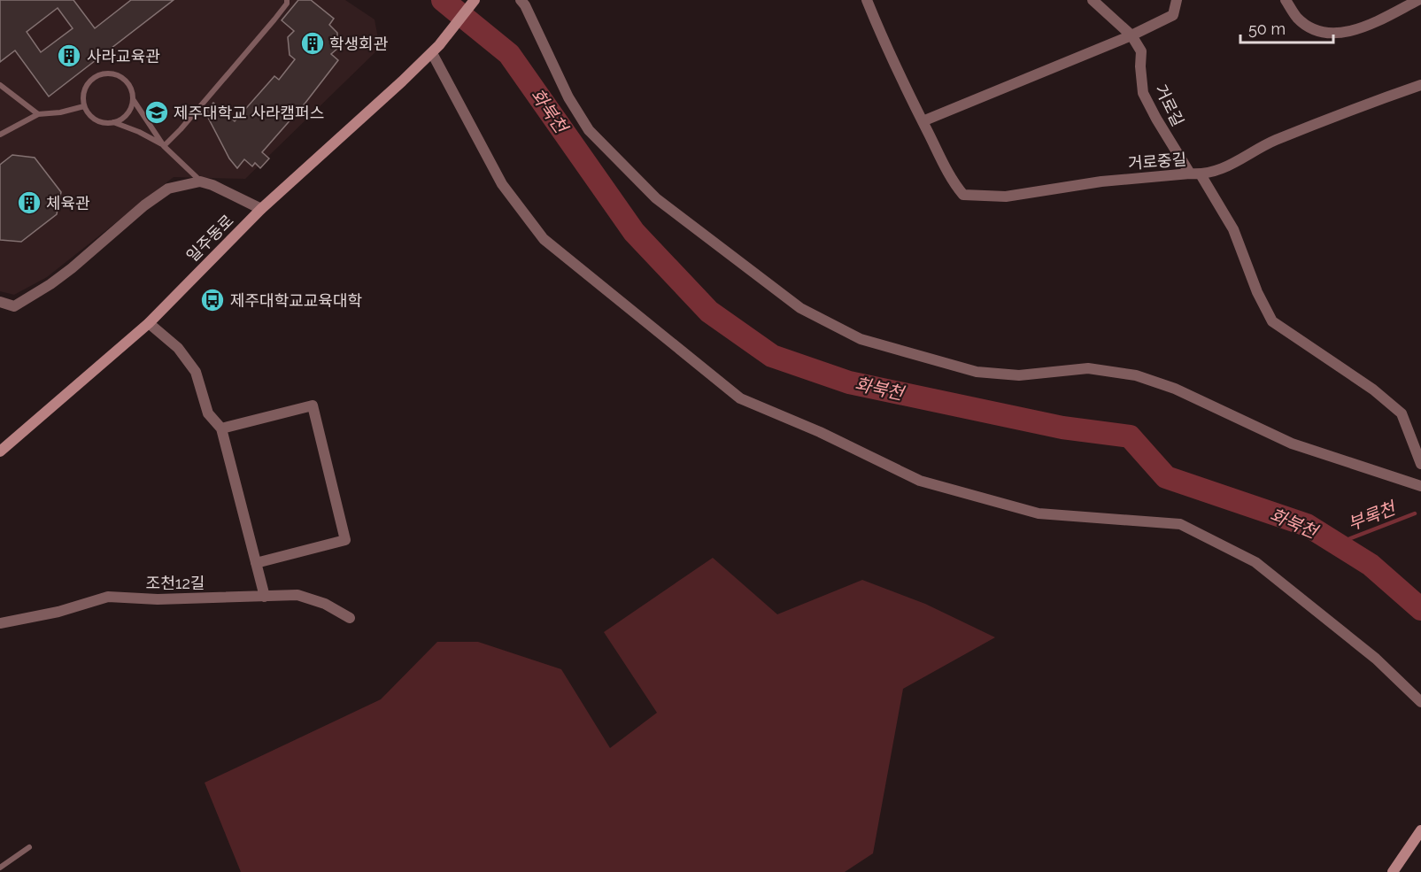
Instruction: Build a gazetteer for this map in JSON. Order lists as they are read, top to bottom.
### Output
{
  "streets": {
    "main road": ["일주동로"],
    "street": ["거로길", "거로중길", "조천12길"]
  },
  "crossings": [
    ["거로길", "거로중길"]
  ],
  "water": ["화북천", "부록천"],
  "places": {
    "building": ["학생회관", "사라교육관", "체육관"],
    "school or university": ["제주대학교 사라캠퍼스"],
    "bus stop": ["제주대학교교육대학"]
  },
  "scale_bar": "50 m"
}
